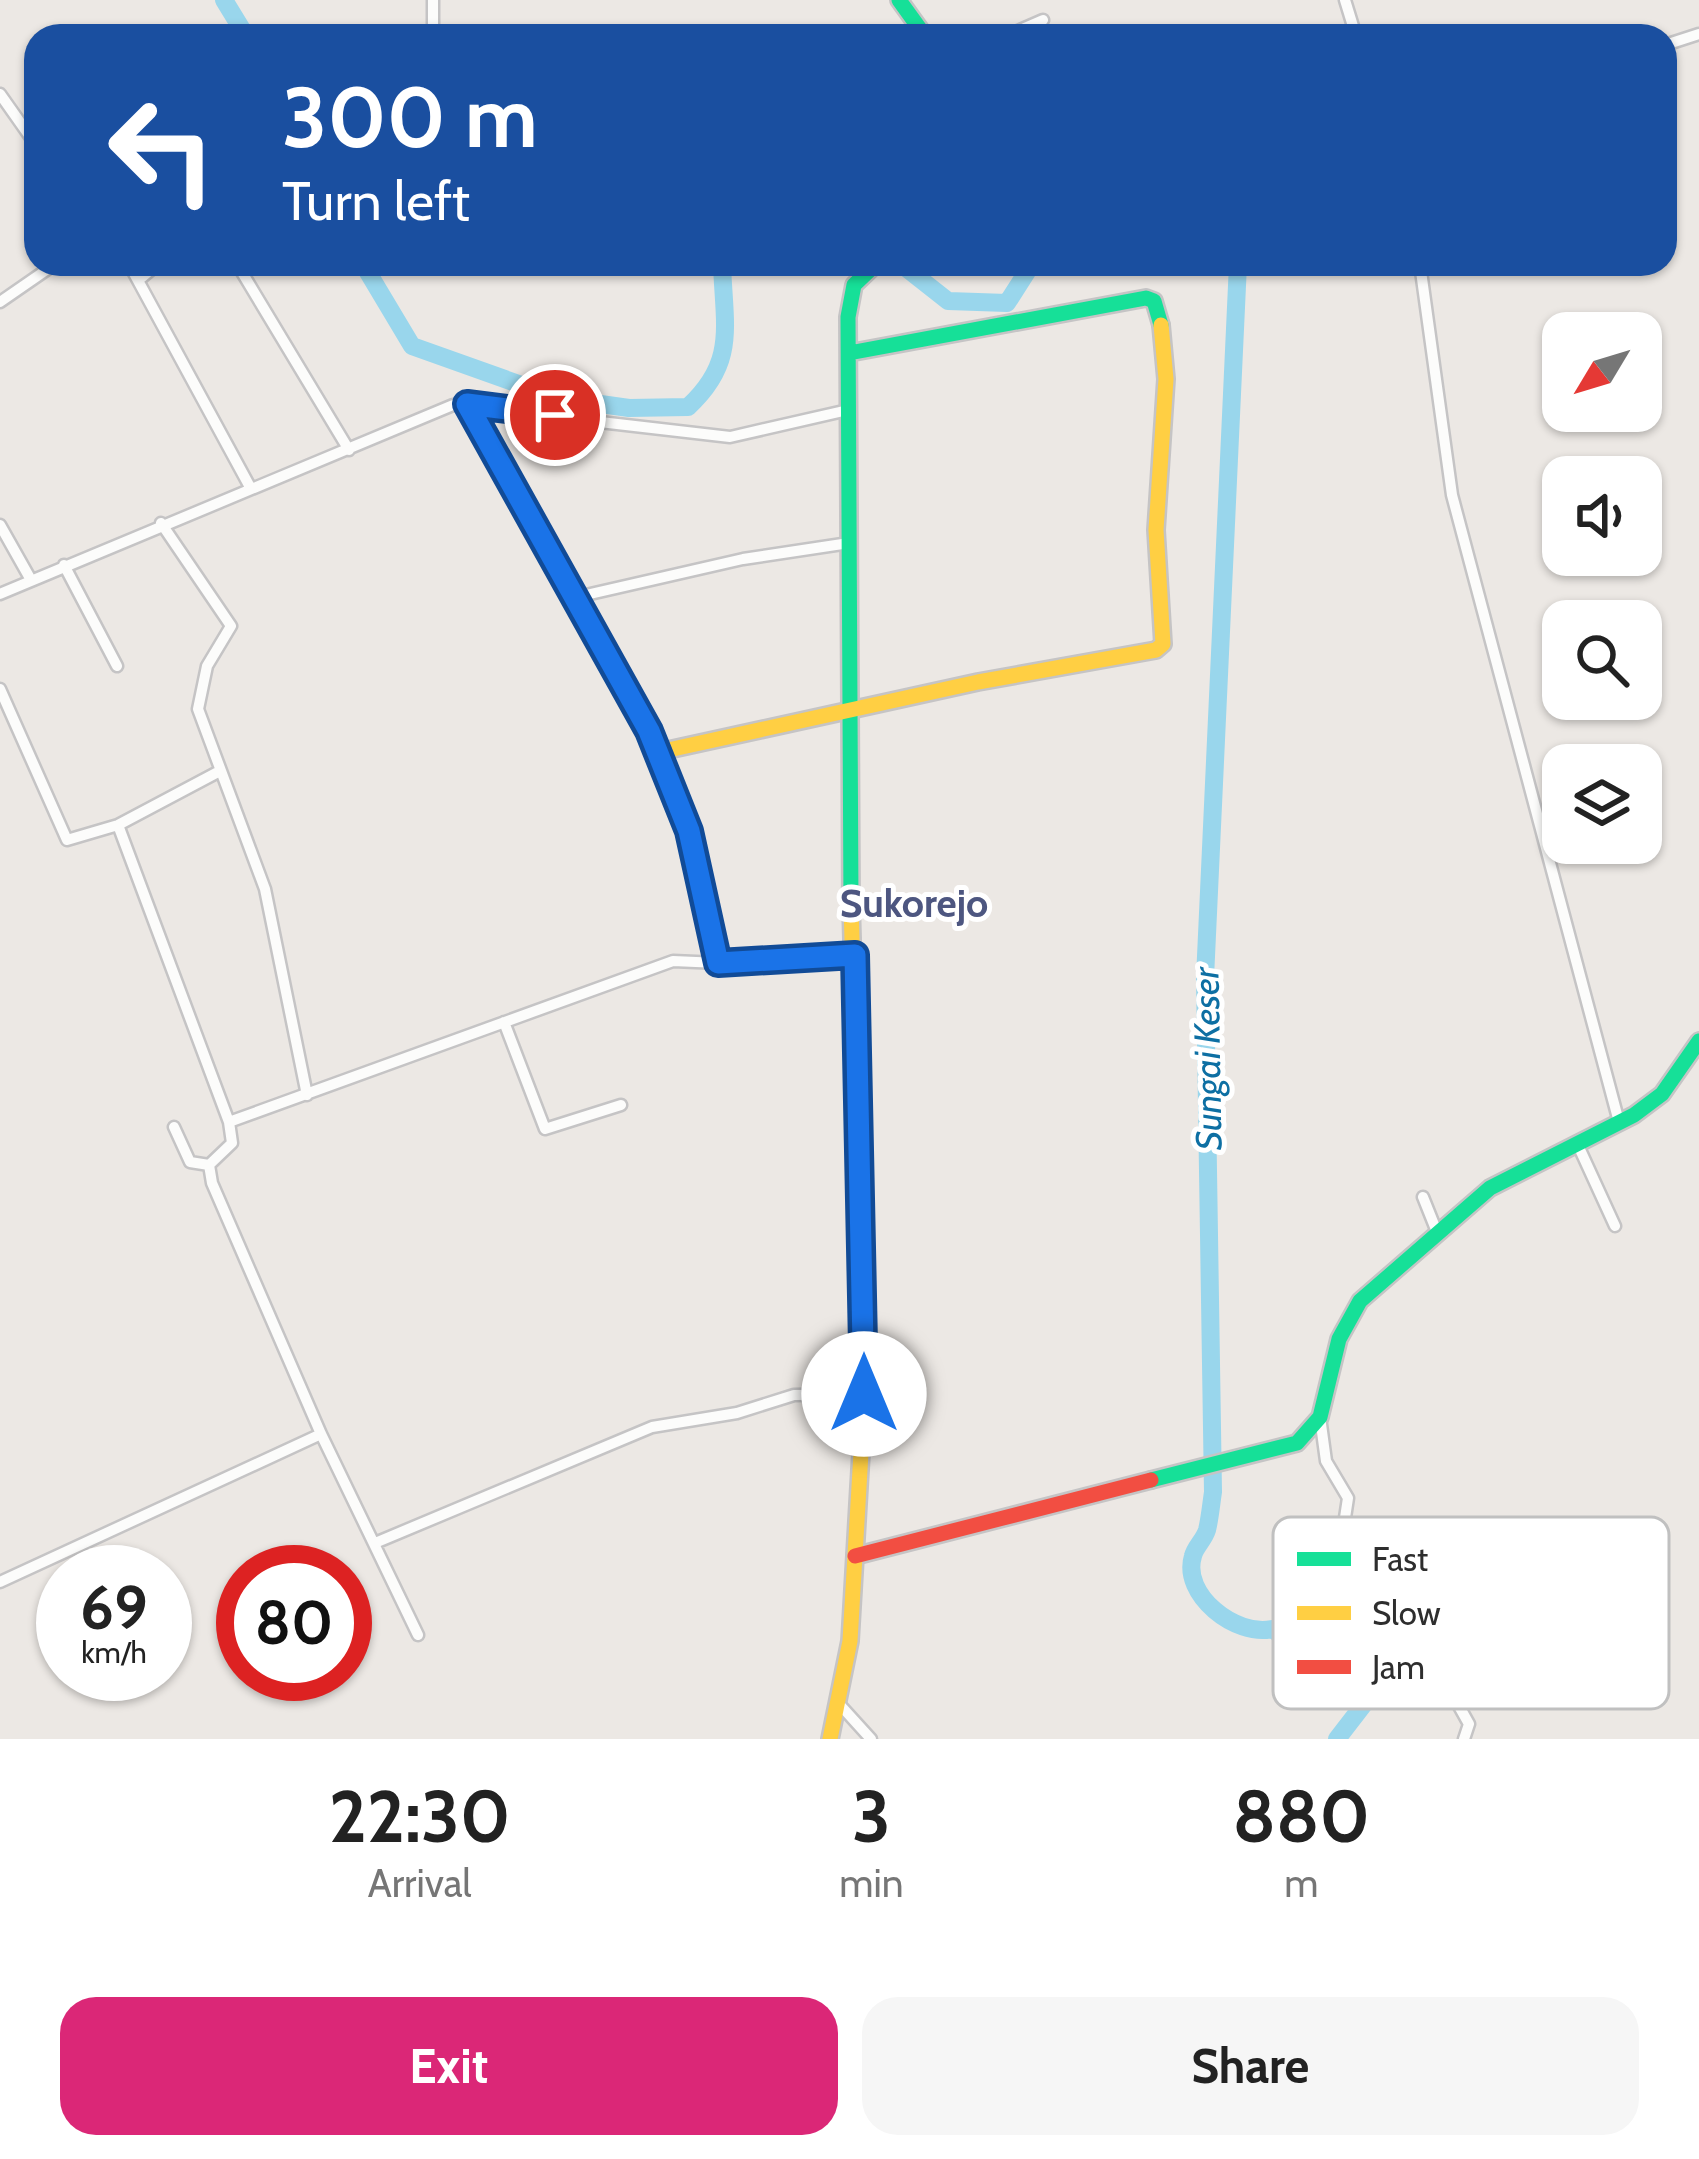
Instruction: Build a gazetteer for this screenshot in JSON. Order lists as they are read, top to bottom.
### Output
{
  "districts": ["Sukorejo"],
  "water": ["Sungai Keser"],
  "legend": ["Fast", "Slow", "Jam"],
  "north": "bottom left",
  "page": {
    "turn": ["300 m", "Turn left"],
    "speed": "69 km/h",
    "limit": "80",
    "eta": [
      "22:30",
      "Arrival",
      "3",
      "min",
      "880",
      "m"
    ],
    "buttons": ["Exit", "Share"]
  }
}
